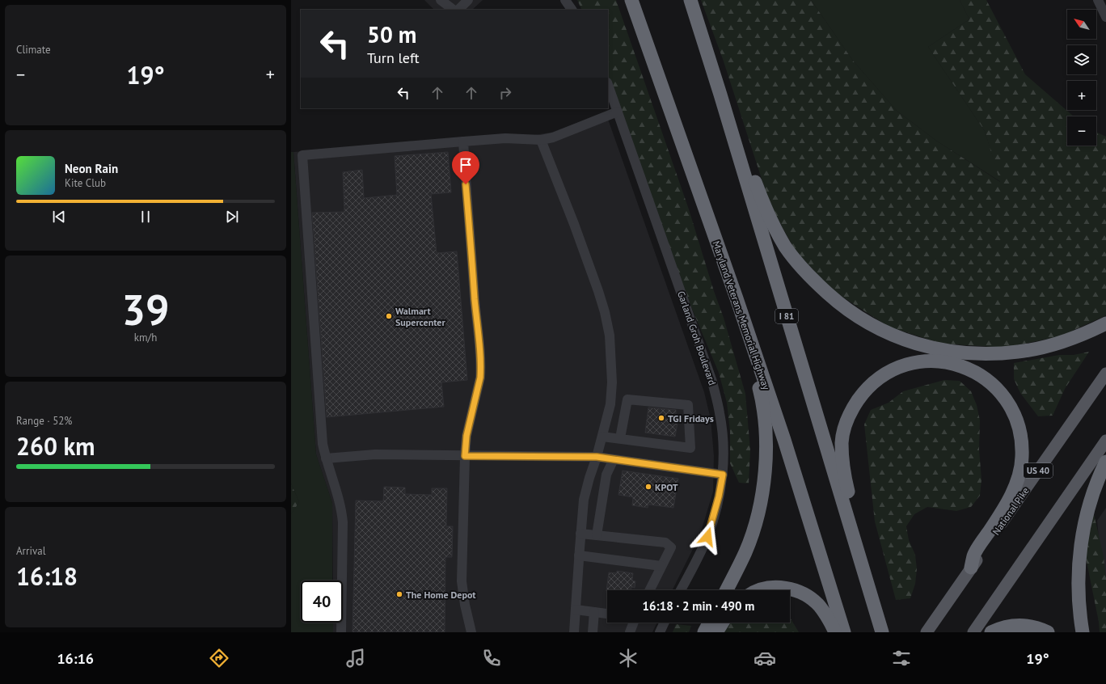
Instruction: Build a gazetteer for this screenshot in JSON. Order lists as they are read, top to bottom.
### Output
{
  "streets": {
    "highway": ["Maryland Veterans Memorial Highway", "I 81"],
    "main road": ["US 40", "National Pike"],
    "street": ["Garland Groh Boulevard"]
  },
  "places": [
    "Walmart Supercenter",
    "TGI Fridays",
    "KPOT",
    "The Home Depot"
  ],
  "north": "top left",
  "page": {
    "tile": [
      "Climate",
      ["39", "km/h"],
      ["Range · 52%", "260 km"],
      ["Arrival", "16:18"]
    ],
    "map_buttons": ["+", "−"],
    "turn": ["50 m", "Turn left"],
    "heat": ["−", "19°", "+"],
    "song": ["Neon Rain", "Kite Club"],
    "limit": "40",
    "trip": "16:18 · 2 min · 490 m",
    "tabs": ["16:16", "19°"]
  }
}
